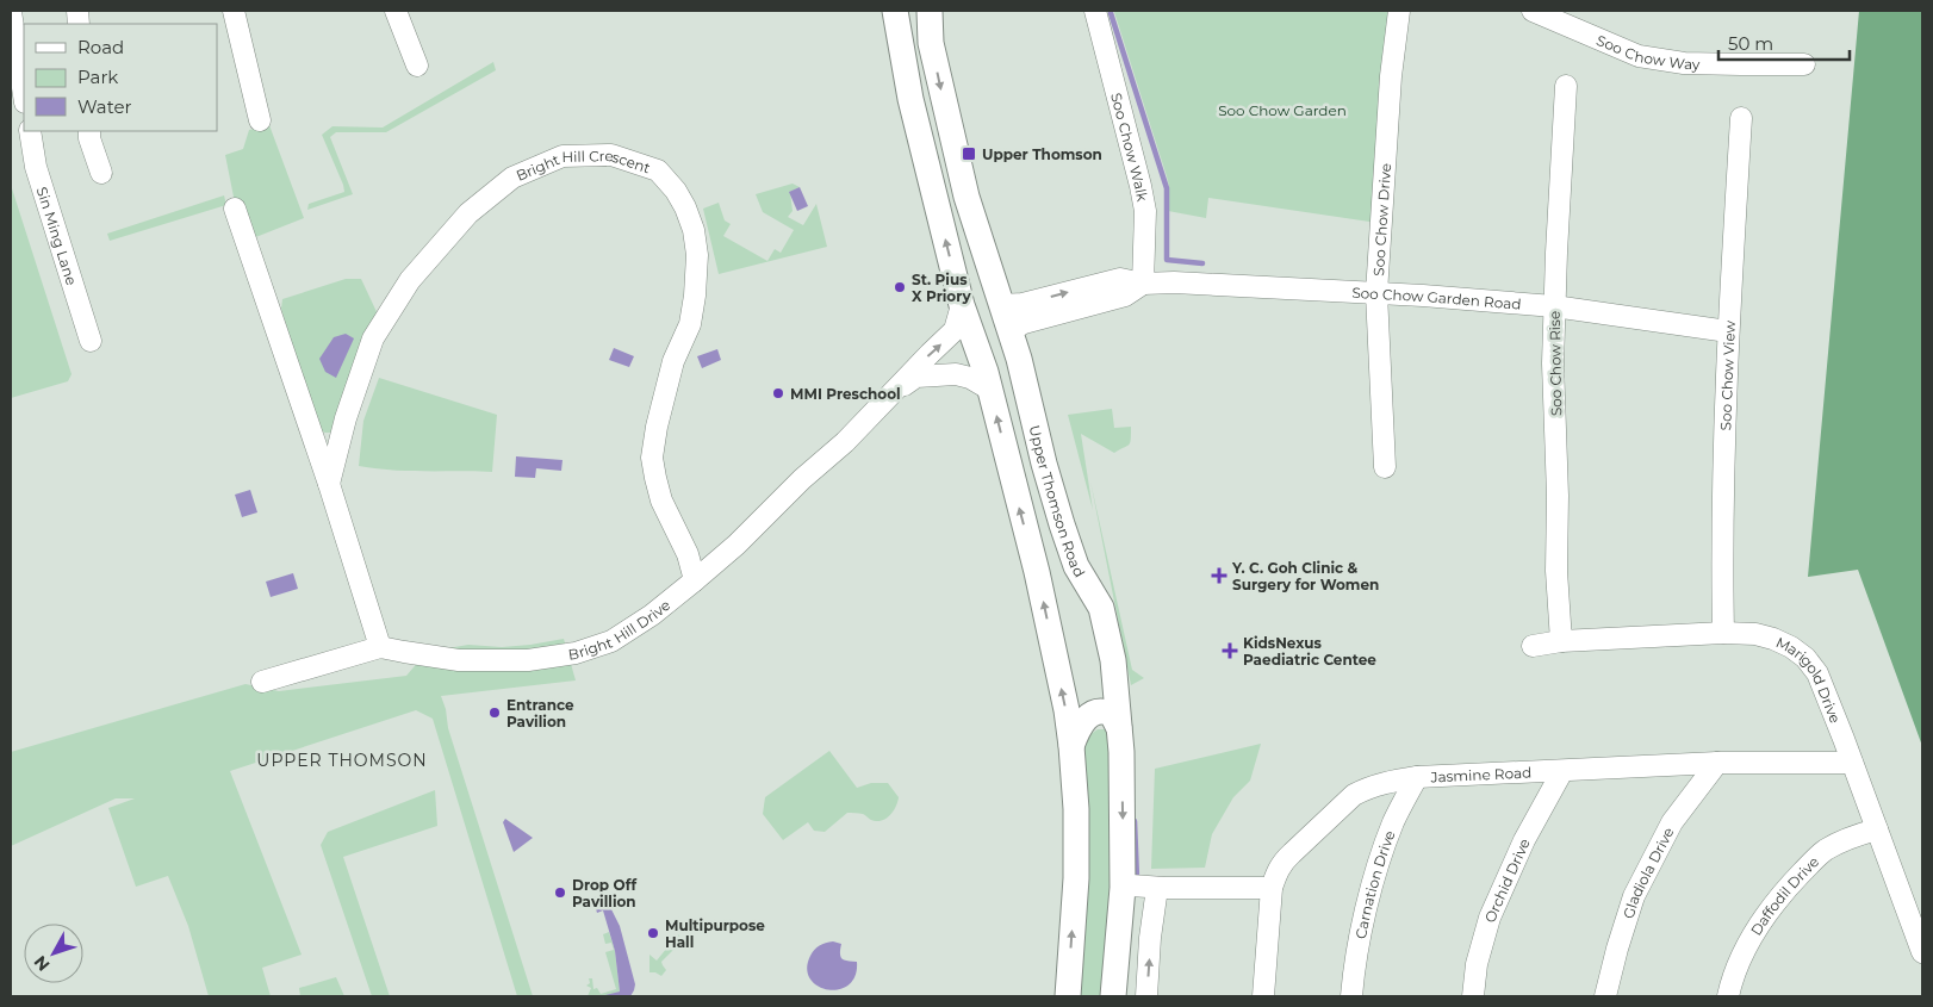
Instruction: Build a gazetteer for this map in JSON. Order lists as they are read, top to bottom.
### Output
{
  "streets": {
    "main road": ["Upper Thomson Road"],
    "street": [
      "Soo Chow Way",
      "Soo Chow Walk",
      "Bright Hill Crescent",
      "Soo Chow Drive",
      "Sin Ming Lane",
      "Soo Chow Garden Road",
      "Soo Chow Rise",
      "Soo Chow View",
      "Bright Hill Drive",
      "Marigold Drive",
      "Jasmine Road",
      "Gladiola Drive",
      "Orchid Drive",
      "Carnation Drive",
      "Daffodil Drive"
    ]
  },
  "crossings": [
    ["Soo Chow Walk", "Soo Chow Garden Road"],
    ["Bright Hill Crescent", "Bright Hill Drive"],
    ["Soo Chow Drive", "Soo Chow Garden Road"],
    ["Soo Chow Garden Road", "Soo Chow Rise"],
    ["Soo Chow Garden Road", "Soo Chow View"],
    ["Soo Chow Garden Road", "Upper Thomson Road"],
    ["Soo Chow Rise", "Marigold Drive"],
    ["Soo Chow View", "Marigold Drive"],
    ["Marigold Drive", "Jasmine Road"],
    ["Marigold Drive", "Daffodil Drive"],
    ["Jasmine Road", "Gladiola Drive"],
    ["Jasmine Road", "Orchid Drive"],
    ["Jasmine Road", "Carnation Drive"]
  ],
  "districts": ["UPPER THOMSON"],
  "parks": ["Soo Chow Garden"],
  "places": {
    "transit": ["Upper Thomson"],
    "other": [
      "St. Pius X Priory",
      "MMI Preschool",
      "Entrance Pavilion",
      "Drop Off Pavillion",
      "Multipurpose Hall"
    ],
    "health": ["Y. C. Goh Clinic & Surgery for Women", "KidsNexus Paediatric Centee"]
  },
  "legend": ["Road", "Park", "Water"],
  "scale_bar": "50 m",
  "north": "bottom left"
}
